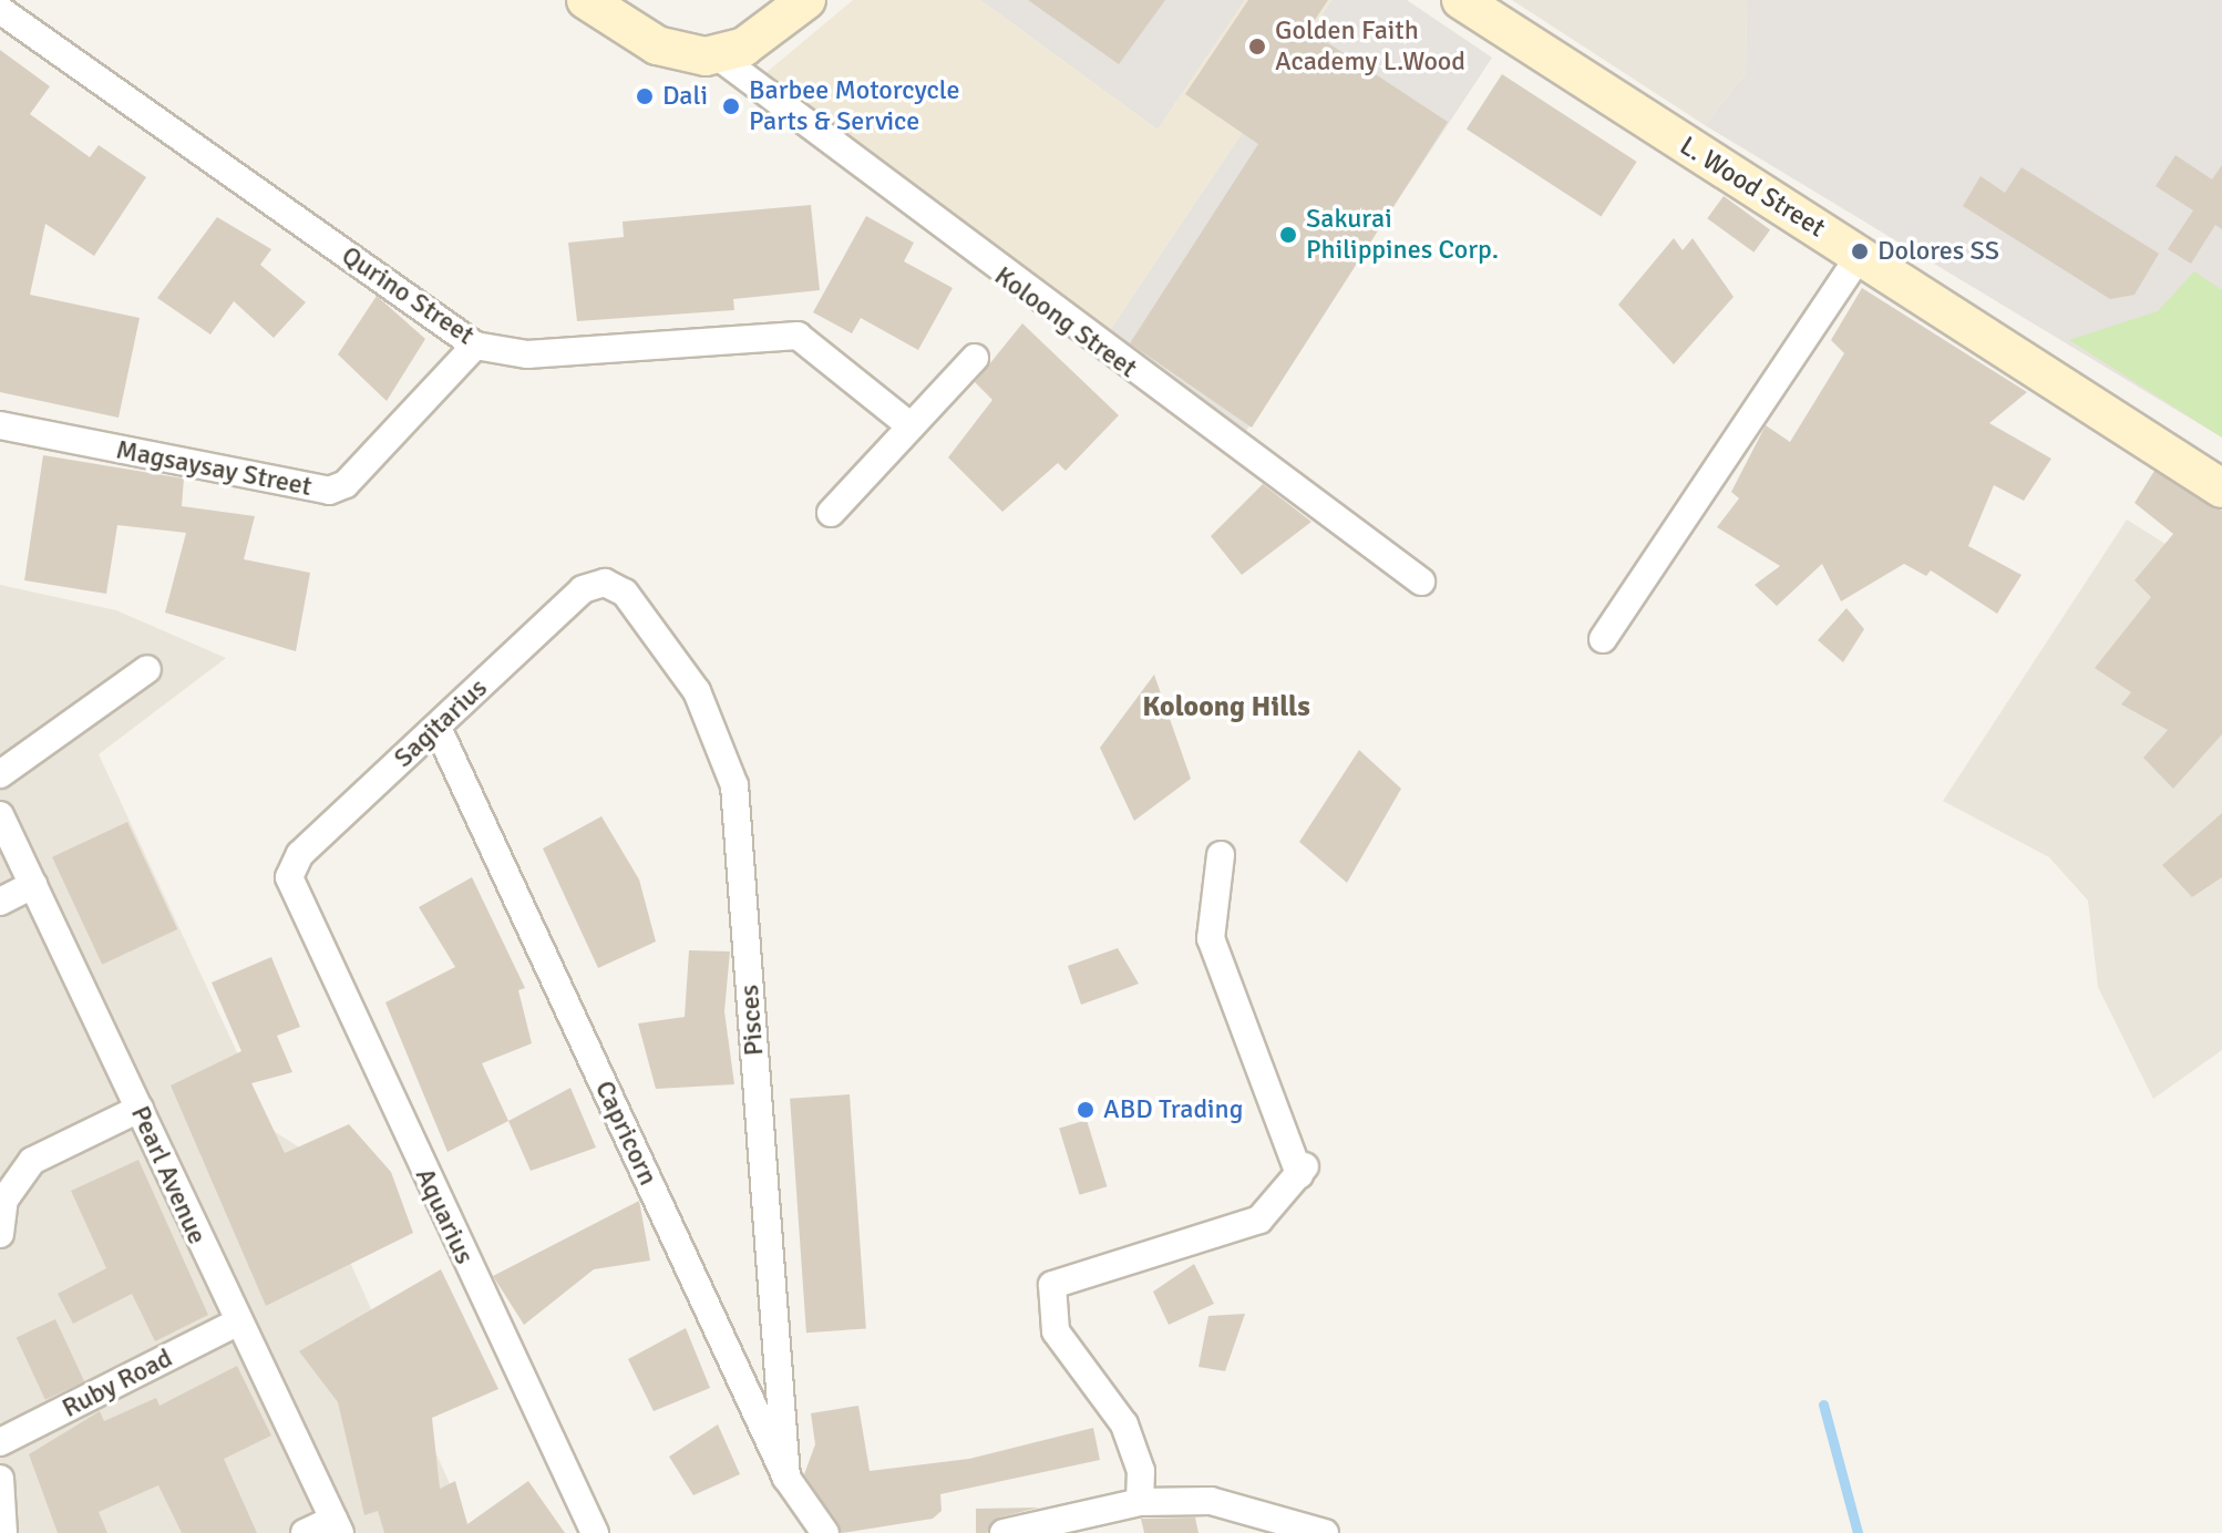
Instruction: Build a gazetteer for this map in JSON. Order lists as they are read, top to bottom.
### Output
{
  "streets": {
    "main road": ["L. Wood Street"],
    "street": [
      "Qurino Street",
      "Koloong Street",
      "Magsaysay Street",
      "Sagitarius",
      "Pisces",
      "Capricorn",
      "Pearl Avenue",
      "Aquarius",
      "Ruby Road"
    ]
  },
  "crossings": [
    ["Qurino Street", "Magsaysay Street"],
    ["Sagitarius", "Pisces"],
    ["Sagitarius", "Capricorn"],
    ["Sagitarius", "Aquarius"],
    ["Pisces", "Capricorn"],
    ["Pearl Avenue", "Ruby Road"]
  ],
  "districts": ["Koloong Hills"],
  "places": [
    "Golden Faith Academy L.Wood",
    "Dali",
    "Barbee Motorcycle Parts & Service",
    "Sakurai Philippines Corp.",
    "Dolores SS",
    "ABD Trading"
  ]
}
